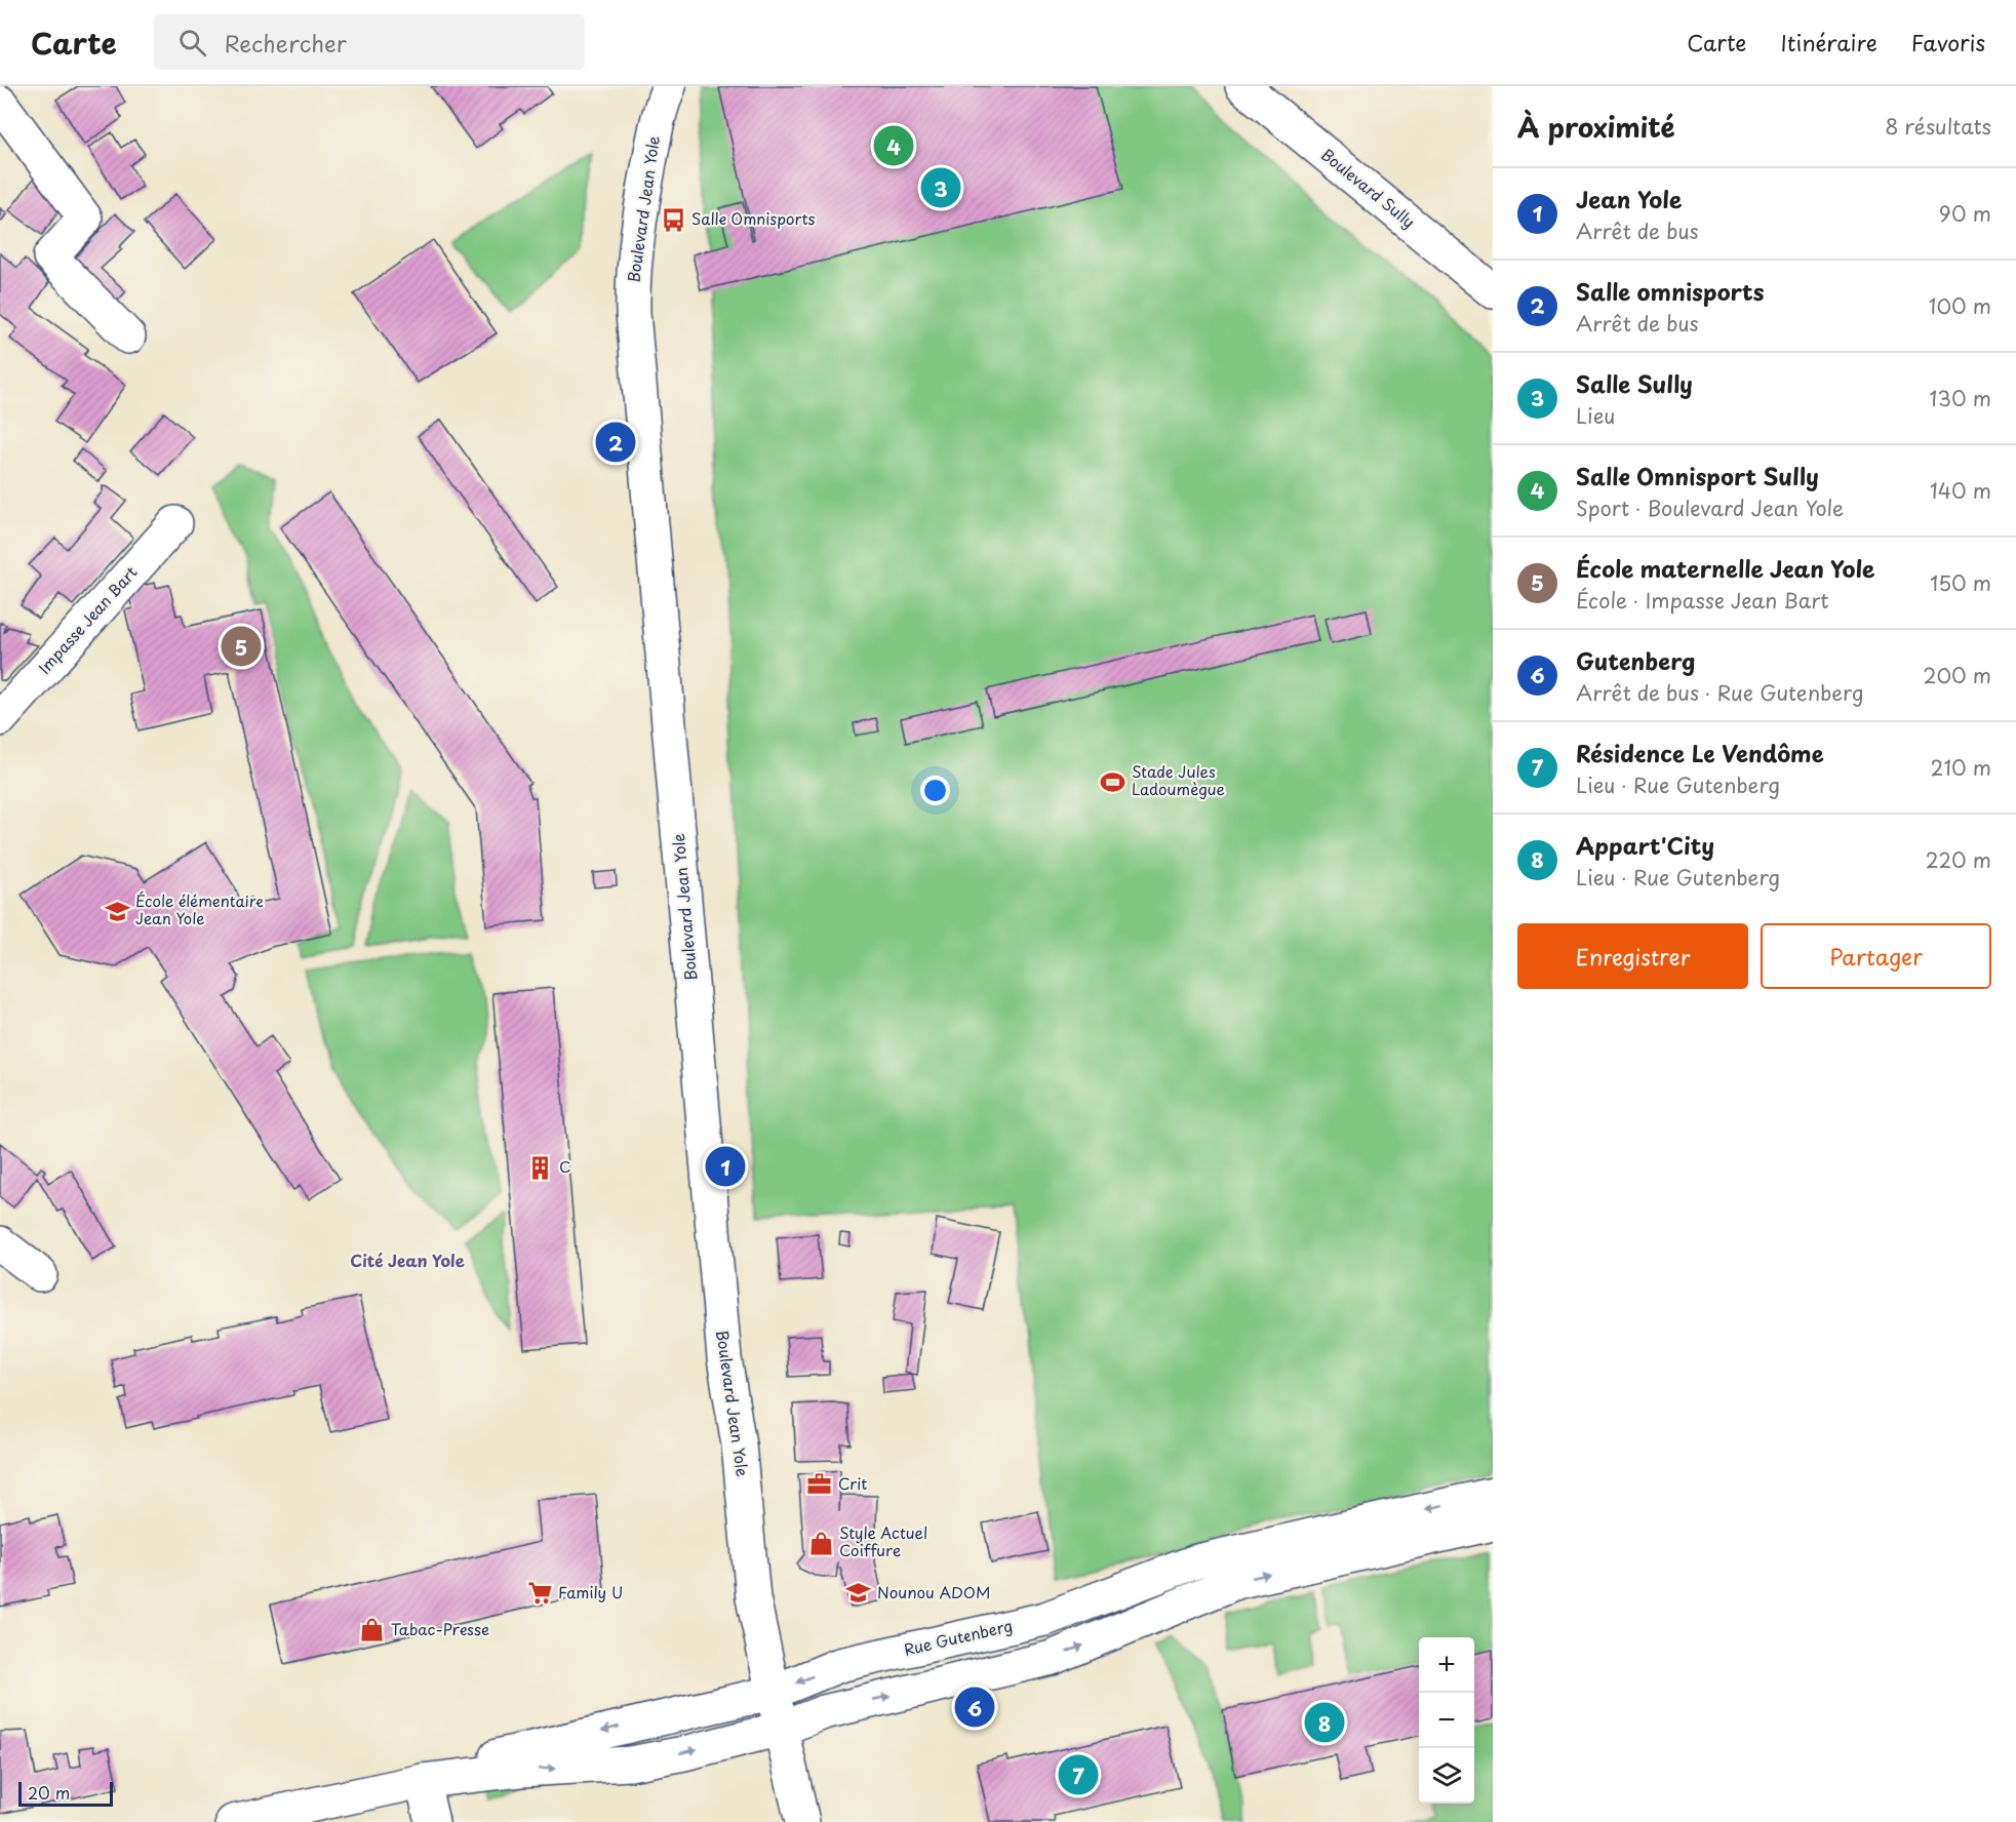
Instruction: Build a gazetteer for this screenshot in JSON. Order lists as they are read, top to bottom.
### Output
{
  "streets": {
    "main road": [
      "Boulevard Sully",
      "Boulevard Jean Yole",
      "Impasse Jean Bart",
      "Rue Gutenberg"
    ]
  },
  "crossings": [
    ["Boulevard Jean Yole", "Rue Gutenberg"]
  ],
  "districts": ["Cité Jean Yole"],
  "places": {
    "bus stop": ["Salle Omnisports"],
    "sports": ["Stade Jules Ladoumègue"],
    "school or university": ["École élémentaire Jean Yole", "Nounou ADOM"],
    "building": ["C"],
    "office": ["Crit"],
    "shop": ["Style Actuel Coiffure", "Tabac-Presse"],
    "supermarket": ["Family U"]
  },
  "scale_bar": "20 m",
  "page": {
    "header": "Carte",
    "search": "Rechercher",
    "nav": ["Carte", "Itinéraire", "Favoris"],
    "heading": ["À proximité", "8 résultats"],
    "pins": [
      "4",
      "3",
      "2",
      "5",
      "1",
      "6",
      "8",
      "7"
    ],
    "list": [
      {
        "mark": "1",
        "name": "Jean Yole",
        "note": "Arrêt de bus",
        "value": "90 m"
      },
      {
        "mark": "2",
        "name": "Salle omnisports",
        "note": "Arrêt de bus",
        "value": "100 m"
      },
      {
        "mark": "3",
        "name": "Salle Sully",
        "note": "Lieu",
        "value": "130 m"
      },
      {
        "mark": "4",
        "name": "Salle Omnisport Sully",
        "note": "Sport · Boulevard Jean Yole",
        "value": "140 m"
      },
      {
        "mark": "5",
        "name": "École maternelle Jean Yole",
        "note": "École · Impasse Jean Bart",
        "value": "150 m"
      },
      {
        "mark": "6",
        "name": "Gutenberg",
        "note": "Arrêt de bus · Rue Gutenberg",
        "value": "200 m"
      },
      {
        "mark": "7",
        "name": "Résidence Le Vendôme",
        "note": "Lieu · Rue Gutenberg",
        "value": "210 m"
      },
      {
        "mark": "8",
        "name": "Appart'City",
        "note": "Lieu · Rue Gutenberg",
        "value": "220 m"
      }
    ],
    "buttons": ["Enregistrer", "Partager"],
    "map_buttons": ["+", "−"],
    "scale": "20 m"
  }
}
